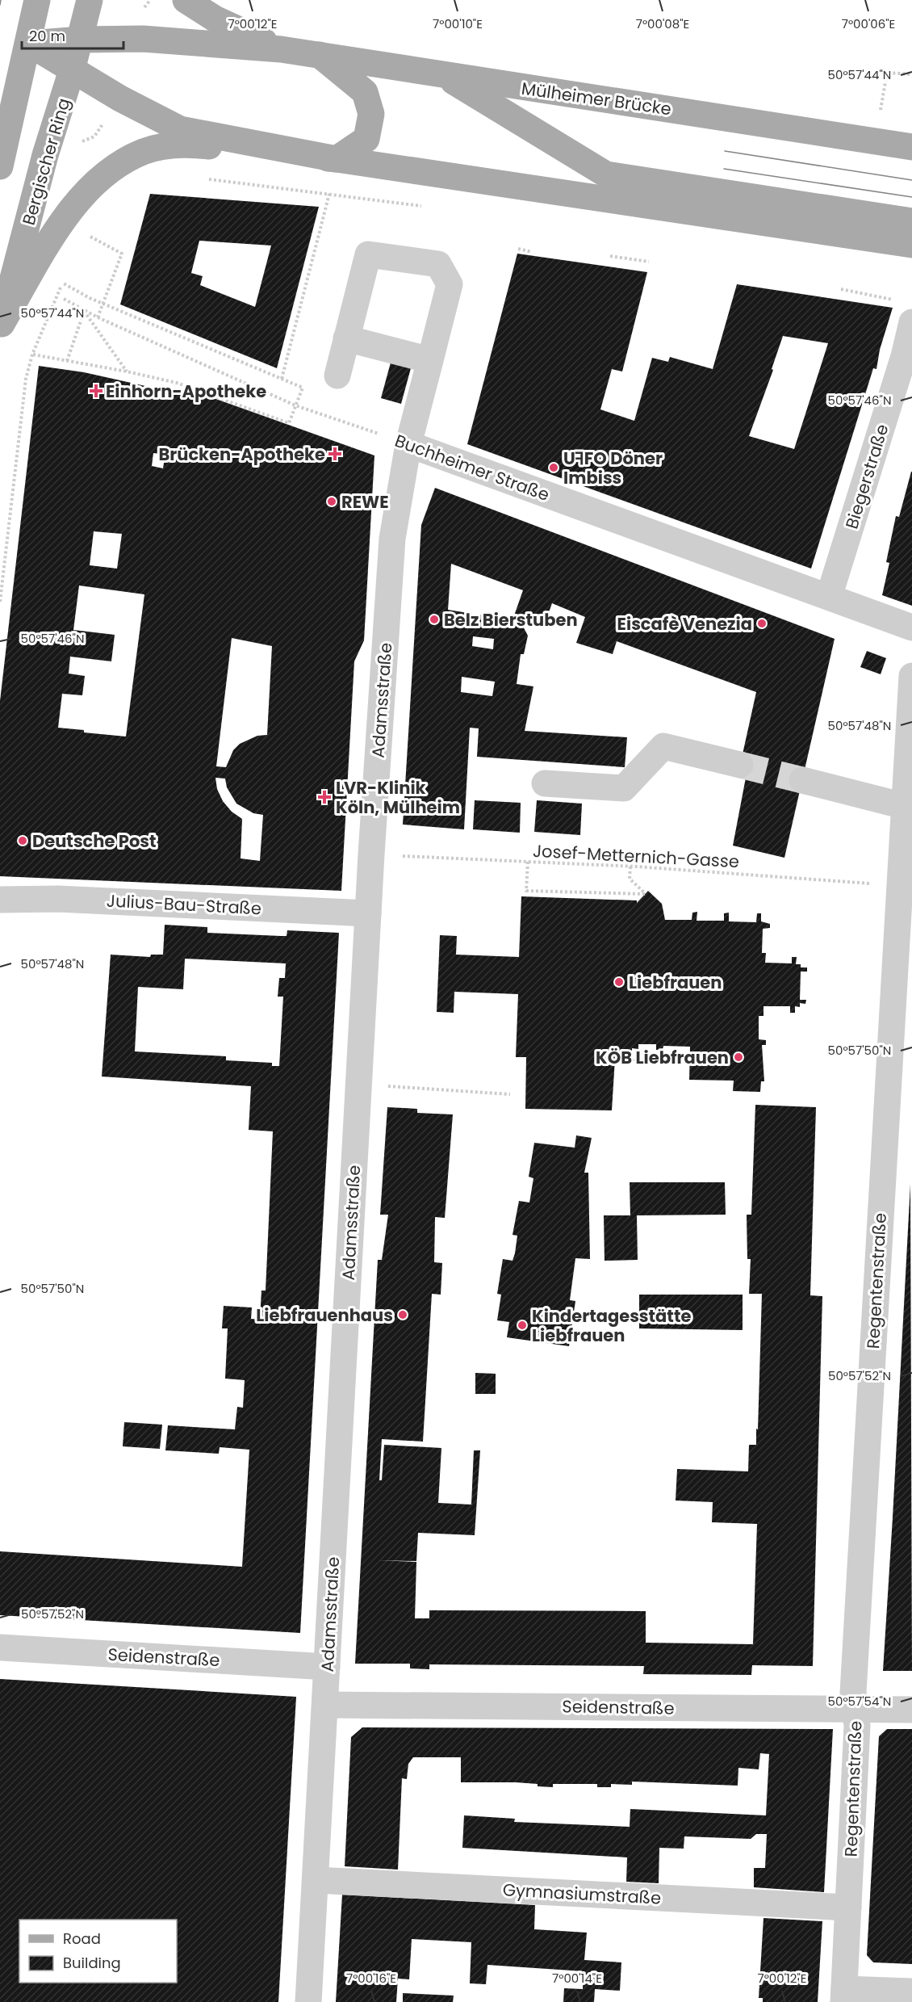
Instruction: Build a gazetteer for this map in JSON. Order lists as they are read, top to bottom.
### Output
{
  "streets": {
    "main road": ["Mülheimer Brücke", "Bergischer Ring"],
    "street": [
      "Buchheimer Straße",
      "Biegerstraße",
      "Adamsstraße",
      "Julius-Bau-Straße",
      "Regentenstraße",
      "Seidenstraße",
      "Gymnasiumstraße"
    ],
    "path": ["Josef-Metternich-Gasse"]
  },
  "crossings": [
    ["Buchheimer Straße", "Biegerstraße"],
    ["Buchheimer Straße", "Adamsstraße"],
    ["Adamsstraße", "Josef-Metternich-Gasse"],
    ["Adamsstraße", "Julius-Bau-Straße"],
    ["Adamsstraße", "Seidenstraße"],
    ["Adamsstraße", "Gymnasiumstraße"],
    ["Josef-Metternich-Gasse", "Regentenstraße"],
    ["Regentenstraße", "Seidenstraße"],
    ["Regentenstraße", "Gymnasiumstraße"]
  ],
  "places": {
    "health": ["Einhorn-Apotheke", "Brücken-Apotheke", "LVR-Klinik Köln, Mülheim"],
    "other": [
      "UꟻFO Döner Imbiss",
      "REWE",
      "Belz Bierstuben",
      "Eiscafè Venezia",
      "Deutsche Post",
      "Liebfrauen",
      "KÖB Liebfrauen",
      "Liebfrauenhaus",
      "Kindertagesstätte Liebfrauen"
    ]
  },
  "legend": ["Road", "Building"],
  "scale_bar": "20 m",
  "coordinates": [
    "7°00'12\"E",
    "7°00'10\"E",
    "7°00'08\"E",
    "7°00'06\"E",
    "50°57'44\"N",
    "50°57'46\"N",
    "50°57'48\"N",
    "50°57'50\"N",
    "50°57'52\"N",
    "50°57'54\"N",
    "7°00'16\"E",
    "7°00'14\"E"
  ]
}
